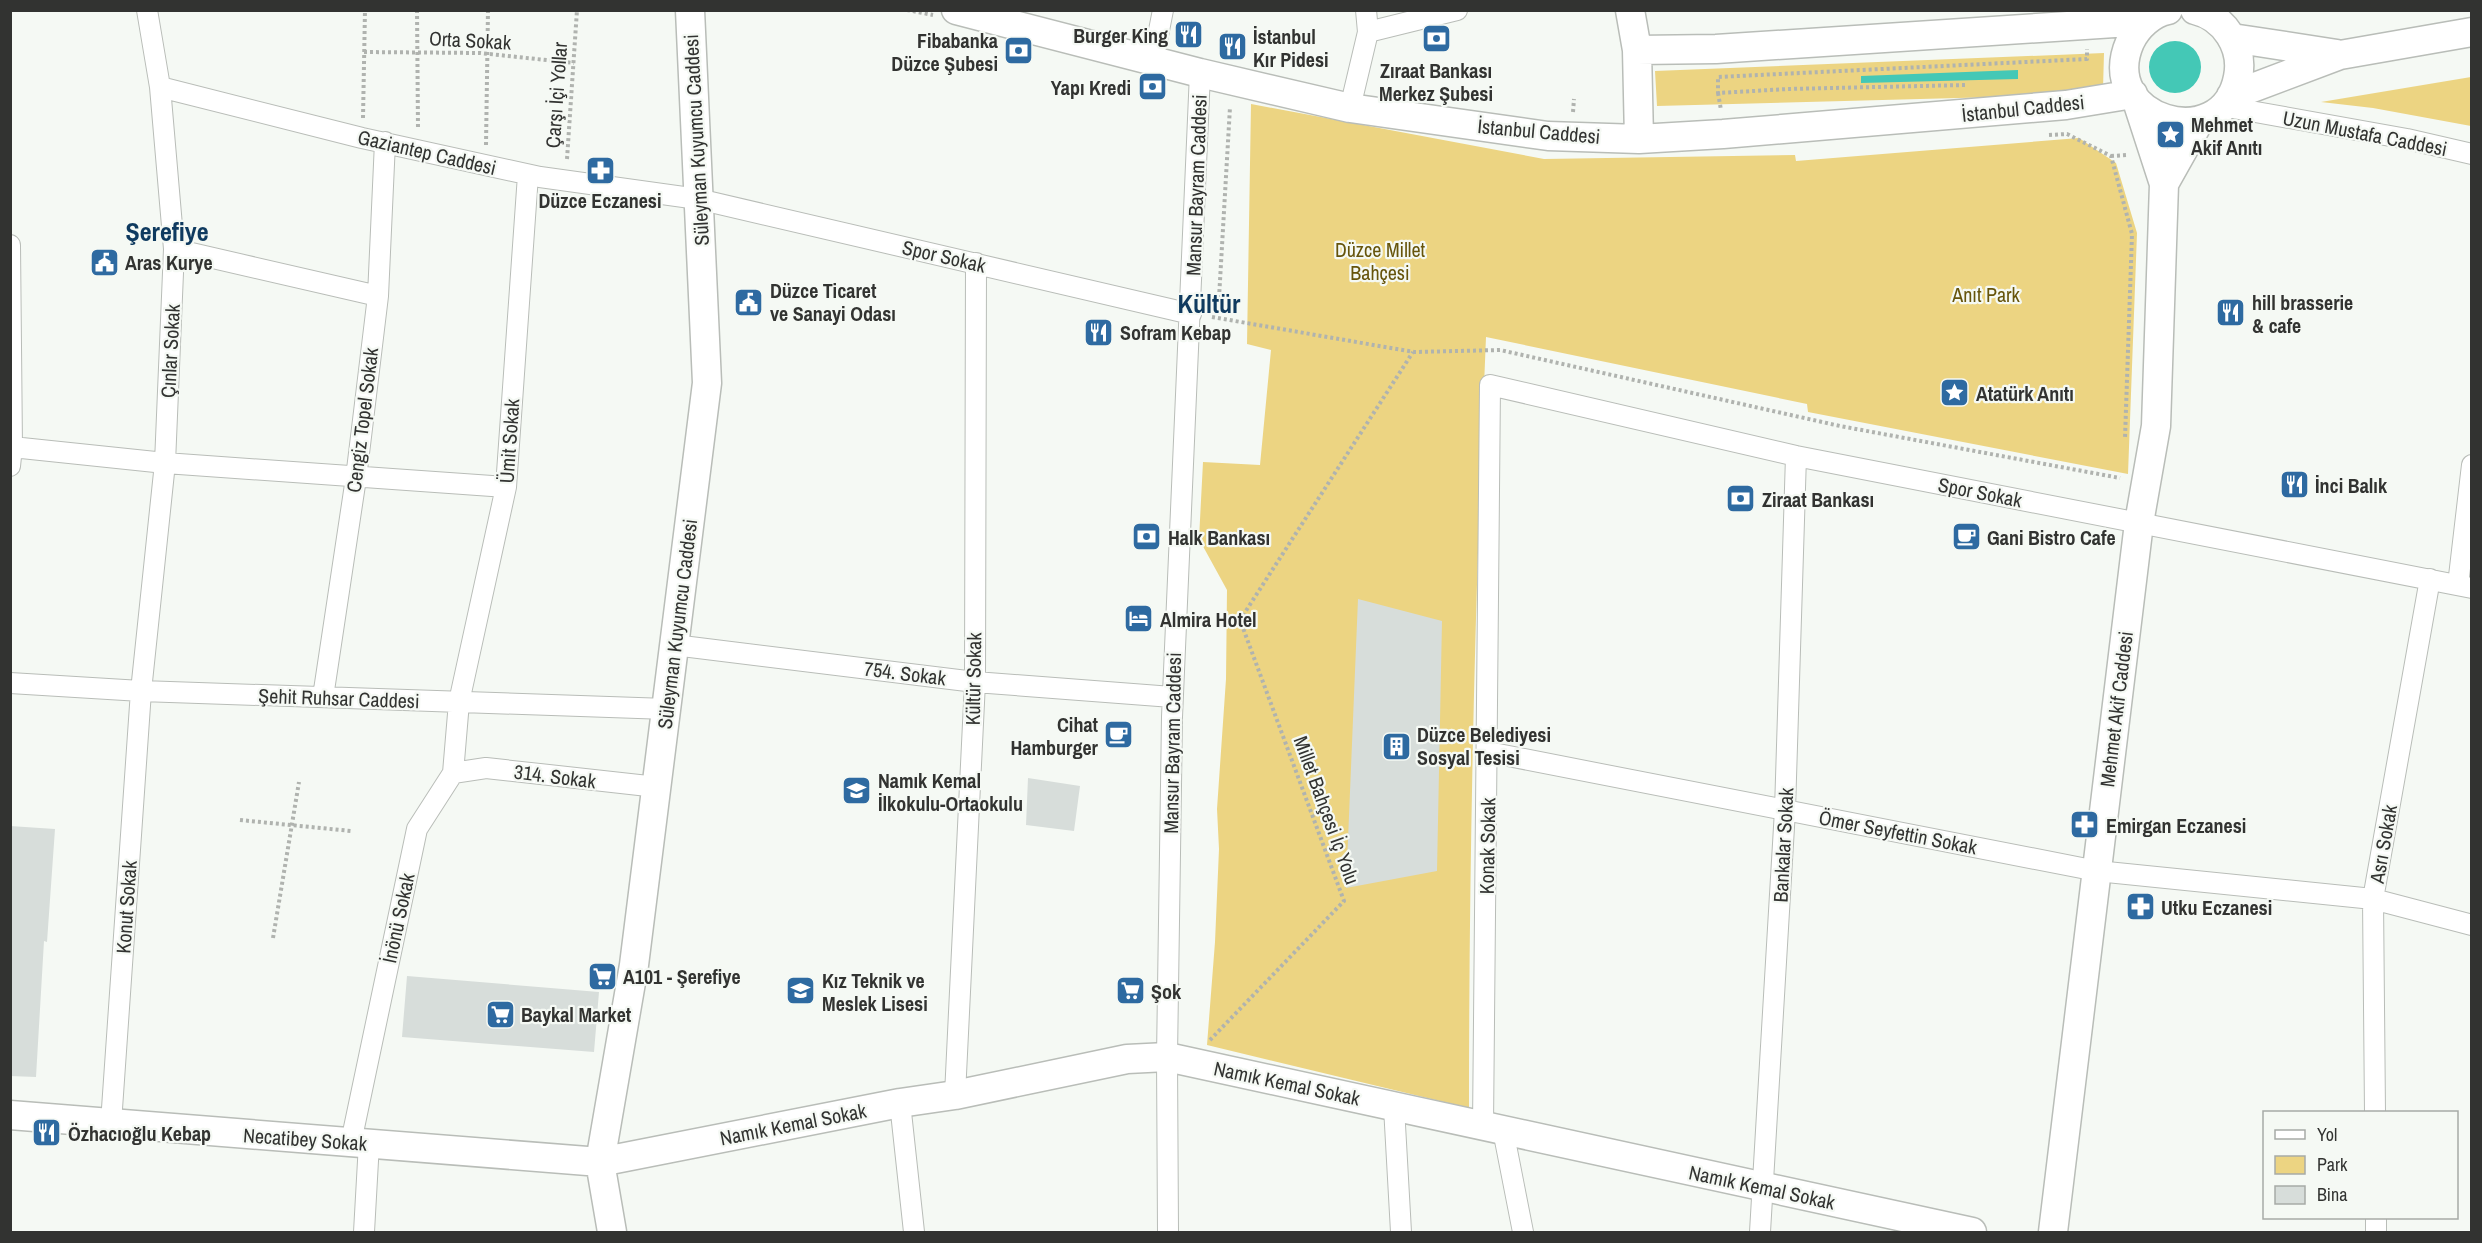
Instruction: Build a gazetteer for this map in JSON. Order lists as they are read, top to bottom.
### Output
{
  "streets": {
    "main road": [
      "İstanbul Caddesi",
      "Süleyman Kuyumcu Caddesi",
      "Mehmet Akif Caddesi",
      "Namık Kemal Sokak",
      "Necatibey Sokak"
    ],
    "street": [
      "Uzun Mustafa Caddesi",
      "Gaziantep Caddesi",
      "Mansur Bayram Caddesi",
      "Spor Sokak",
      "Çınlar Sokak",
      "Cengiz Topel Sokak",
      "Ümit Sokak",
      "754. Sokak",
      "Kültür Sokak",
      "Şehit Ruhsar Caddesi",
      "314. Sokak",
      "Ömer Seyfettin Sokak",
      "Asrı Sokak",
      "Bankalar Sokak",
      "Konak Sokak",
      "Konut Sokak",
      "İnönü Sokak"
    ],
    "path": ["Orta Sokak", "Çarşı İçi Yollar", "Millet Bahçesi İç Yolu"]
  },
  "crossings": [
    ["Orta Sokak", "Çarşı İçi Yollar"],
    ["Çarşı İçi Yollar", "Gaziantep Caddesi"],
    ["İstanbul Caddesi", "Mansur Bayram Caddesi"],
    ["Süleyman Kuyumcu Caddesi", "Gaziantep Caddesi"],
    ["Süleyman Kuyumcu Caddesi", "Spor Sokak"],
    ["Süleyman Kuyumcu Caddesi", "754. Sokak"],
    ["Süleyman Kuyumcu Caddesi", "Şehit Ruhsar Caddesi"],
    ["Süleyman Kuyumcu Caddesi", "314. Sokak"],
    ["Süleyman Kuyumcu Caddesi", "Namık Kemal Sokak"],
    ["Süleyman Kuyumcu Caddesi", "Necatibey Sokak"],
    ["Gaziantep Caddesi", "Spor Sokak"],
    ["Gaziantep Caddesi", "Çınlar Sokak"],
    ["Gaziantep Caddesi", "Cengiz Topel Sokak"],
    ["Gaziantep Caddesi", "Ümit Sokak"],
    ["Mansur Bayram Caddesi", "Spor Sokak"],
    ["Mansur Bayram Caddesi", "754. Sokak"],
    ["Mansur Bayram Caddesi", "Millet Bahçesi İç Yolu"],
    ["Mansur Bayram Caddesi", "Namık Kemal Sokak"],
    ["Spor Sokak", "Kültür Sokak"],
    ["Spor Sokak", "Mehmet Akif Caddesi"],
    ["Spor Sokak", "Asrı Sokak"],
    ["Spor Sokak", "Bankalar Sokak"],
    ["Spor Sokak", "Konak Sokak"],
    ["Çınlar Sokak", "Şehit Ruhsar Caddesi"],
    ["Çınlar Sokak", "Konut Sokak"],
    ["Cengiz Topel Sokak", "Şehit Ruhsar Caddesi"],
    ["Ümit Sokak", "Şehit Ruhsar Caddesi"],
    ["Ümit Sokak", "İnönü Sokak"],
    ["754. Sokak", "Kültür Sokak"],
    ["Kültür Sokak", "Namık Kemal Sokak"],
    ["Şehit Ruhsar Caddesi", "Konut Sokak"],
    ["Şehit Ruhsar Caddesi", "İnönü Sokak"],
    ["Mehmet Akif Caddesi", "Ömer Seyfettin Sokak"],
    ["314. Sokak", "İnönü Sokak"],
    ["Millet Bahçesi İç Yolu", "Namık Kemal Sokak"],
    ["Ömer Seyfettin Sokak", "Asrı Sokak"],
    ["Ömer Seyfettin Sokak", "Bankalar Sokak"],
    ["Ömer Seyfettin Sokak", "Konak Sokak"],
    ["Bankalar Sokak", "Namık Kemal Sokak"],
    ["Konak Sokak", "Namık Kemal Sokak"],
    ["Konut Sokak", "Necatibey Sokak"],
    ["İnönü Sokak", "Necatibey Sokak"],
    ["Namık Kemal Sokak", "Necatibey Sokak"]
  ],
  "districts": ["Şerefiye", "Kültür"],
  "parks": ["Düzce Millet Bahçesi", "Anıt Park"],
  "places": {
    "restaurant": [
      "Burger King",
      "İstanbul Kır Pidesi",
      "hill brasserie & cafe",
      "Sofram Kebap",
      "İnci Balık",
      "Özhacıoğlu Kebap"
    ],
    "bank": [
      "Zıraat Bankası Merkez Şubesi",
      "Fibabanka Düzce Şubesi",
      "Yapı Kredi",
      "Ziraat Bankası",
      "Halk Bankası"
    ],
    "place": ["Mehmet Akif Anıtı", "Atatürk Anıtı"],
    "pharmacy": ["Düzce Eczanesi", "Emirgan Eczanesi", "Utku Eczanesi"],
    "public building": ["Aras Kurye", "Düzce Ticaret ve Sanayi Odası"],
    "cafe": ["Gani Bistro Cafe", "Cihat Hamburger"],
    "hotel": ["Almira Hotel"],
    "building": ["Düzce Belediyesi Sosyal Tesisi"],
    "school or university": ["Namık Kemal İlkokulu-Ortaokulu", "Kız Teknik ve Meslek Lisesi"],
    "supermarket": ["A101 - Şerefiye", "Şok", "Baykal Market"]
  },
  "legend": ["Yol", "Park", "Bina"]
}
